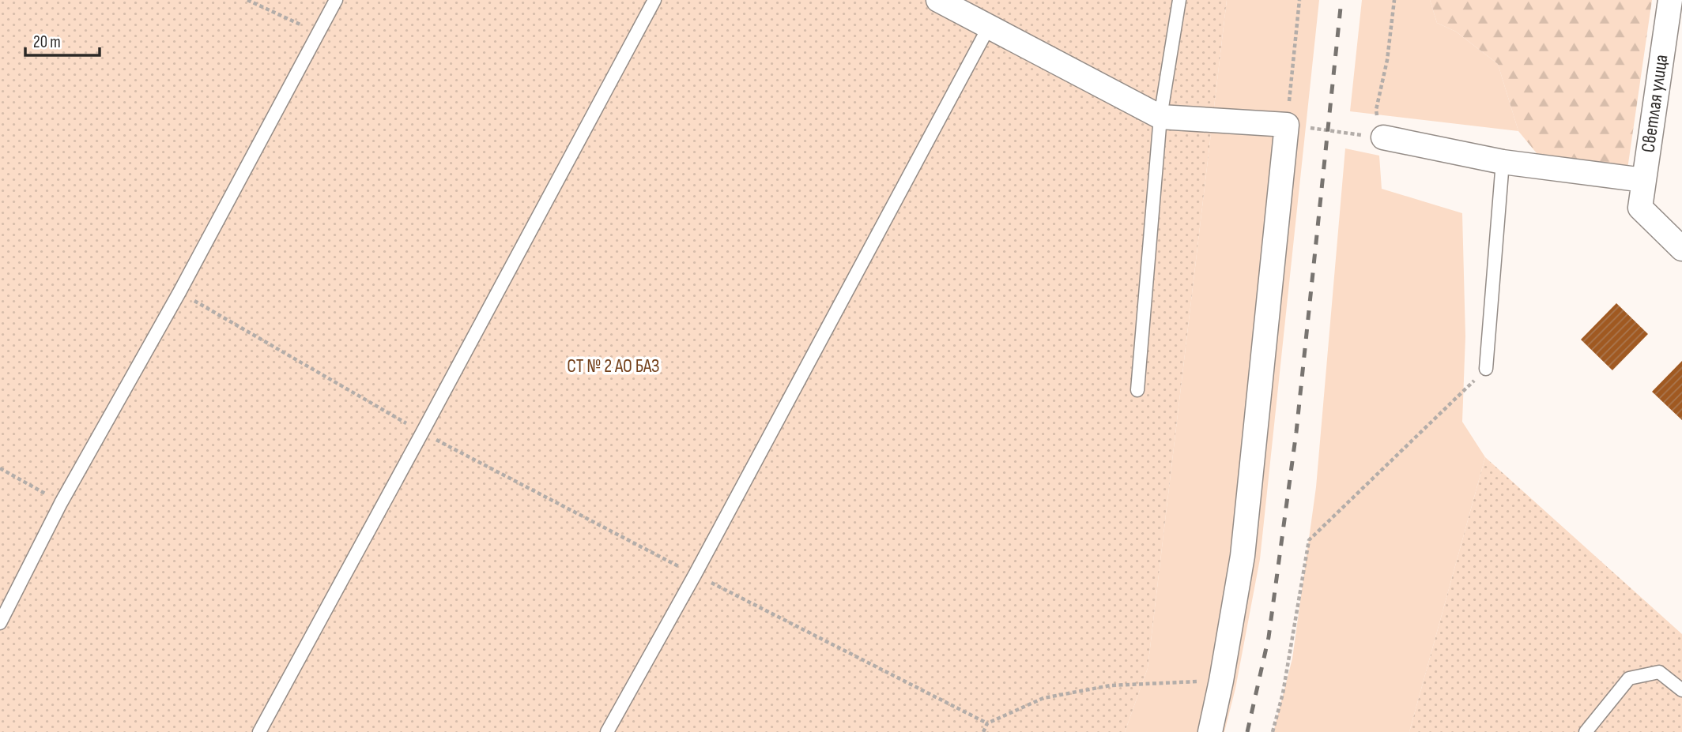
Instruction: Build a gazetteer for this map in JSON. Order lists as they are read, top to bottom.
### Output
{
  "streets": {
    "street": ["Светлая улица"]
  },
  "parks": ["СТ № 2 АО БАЗ"],
  "scale_bar": "20 m"
}
